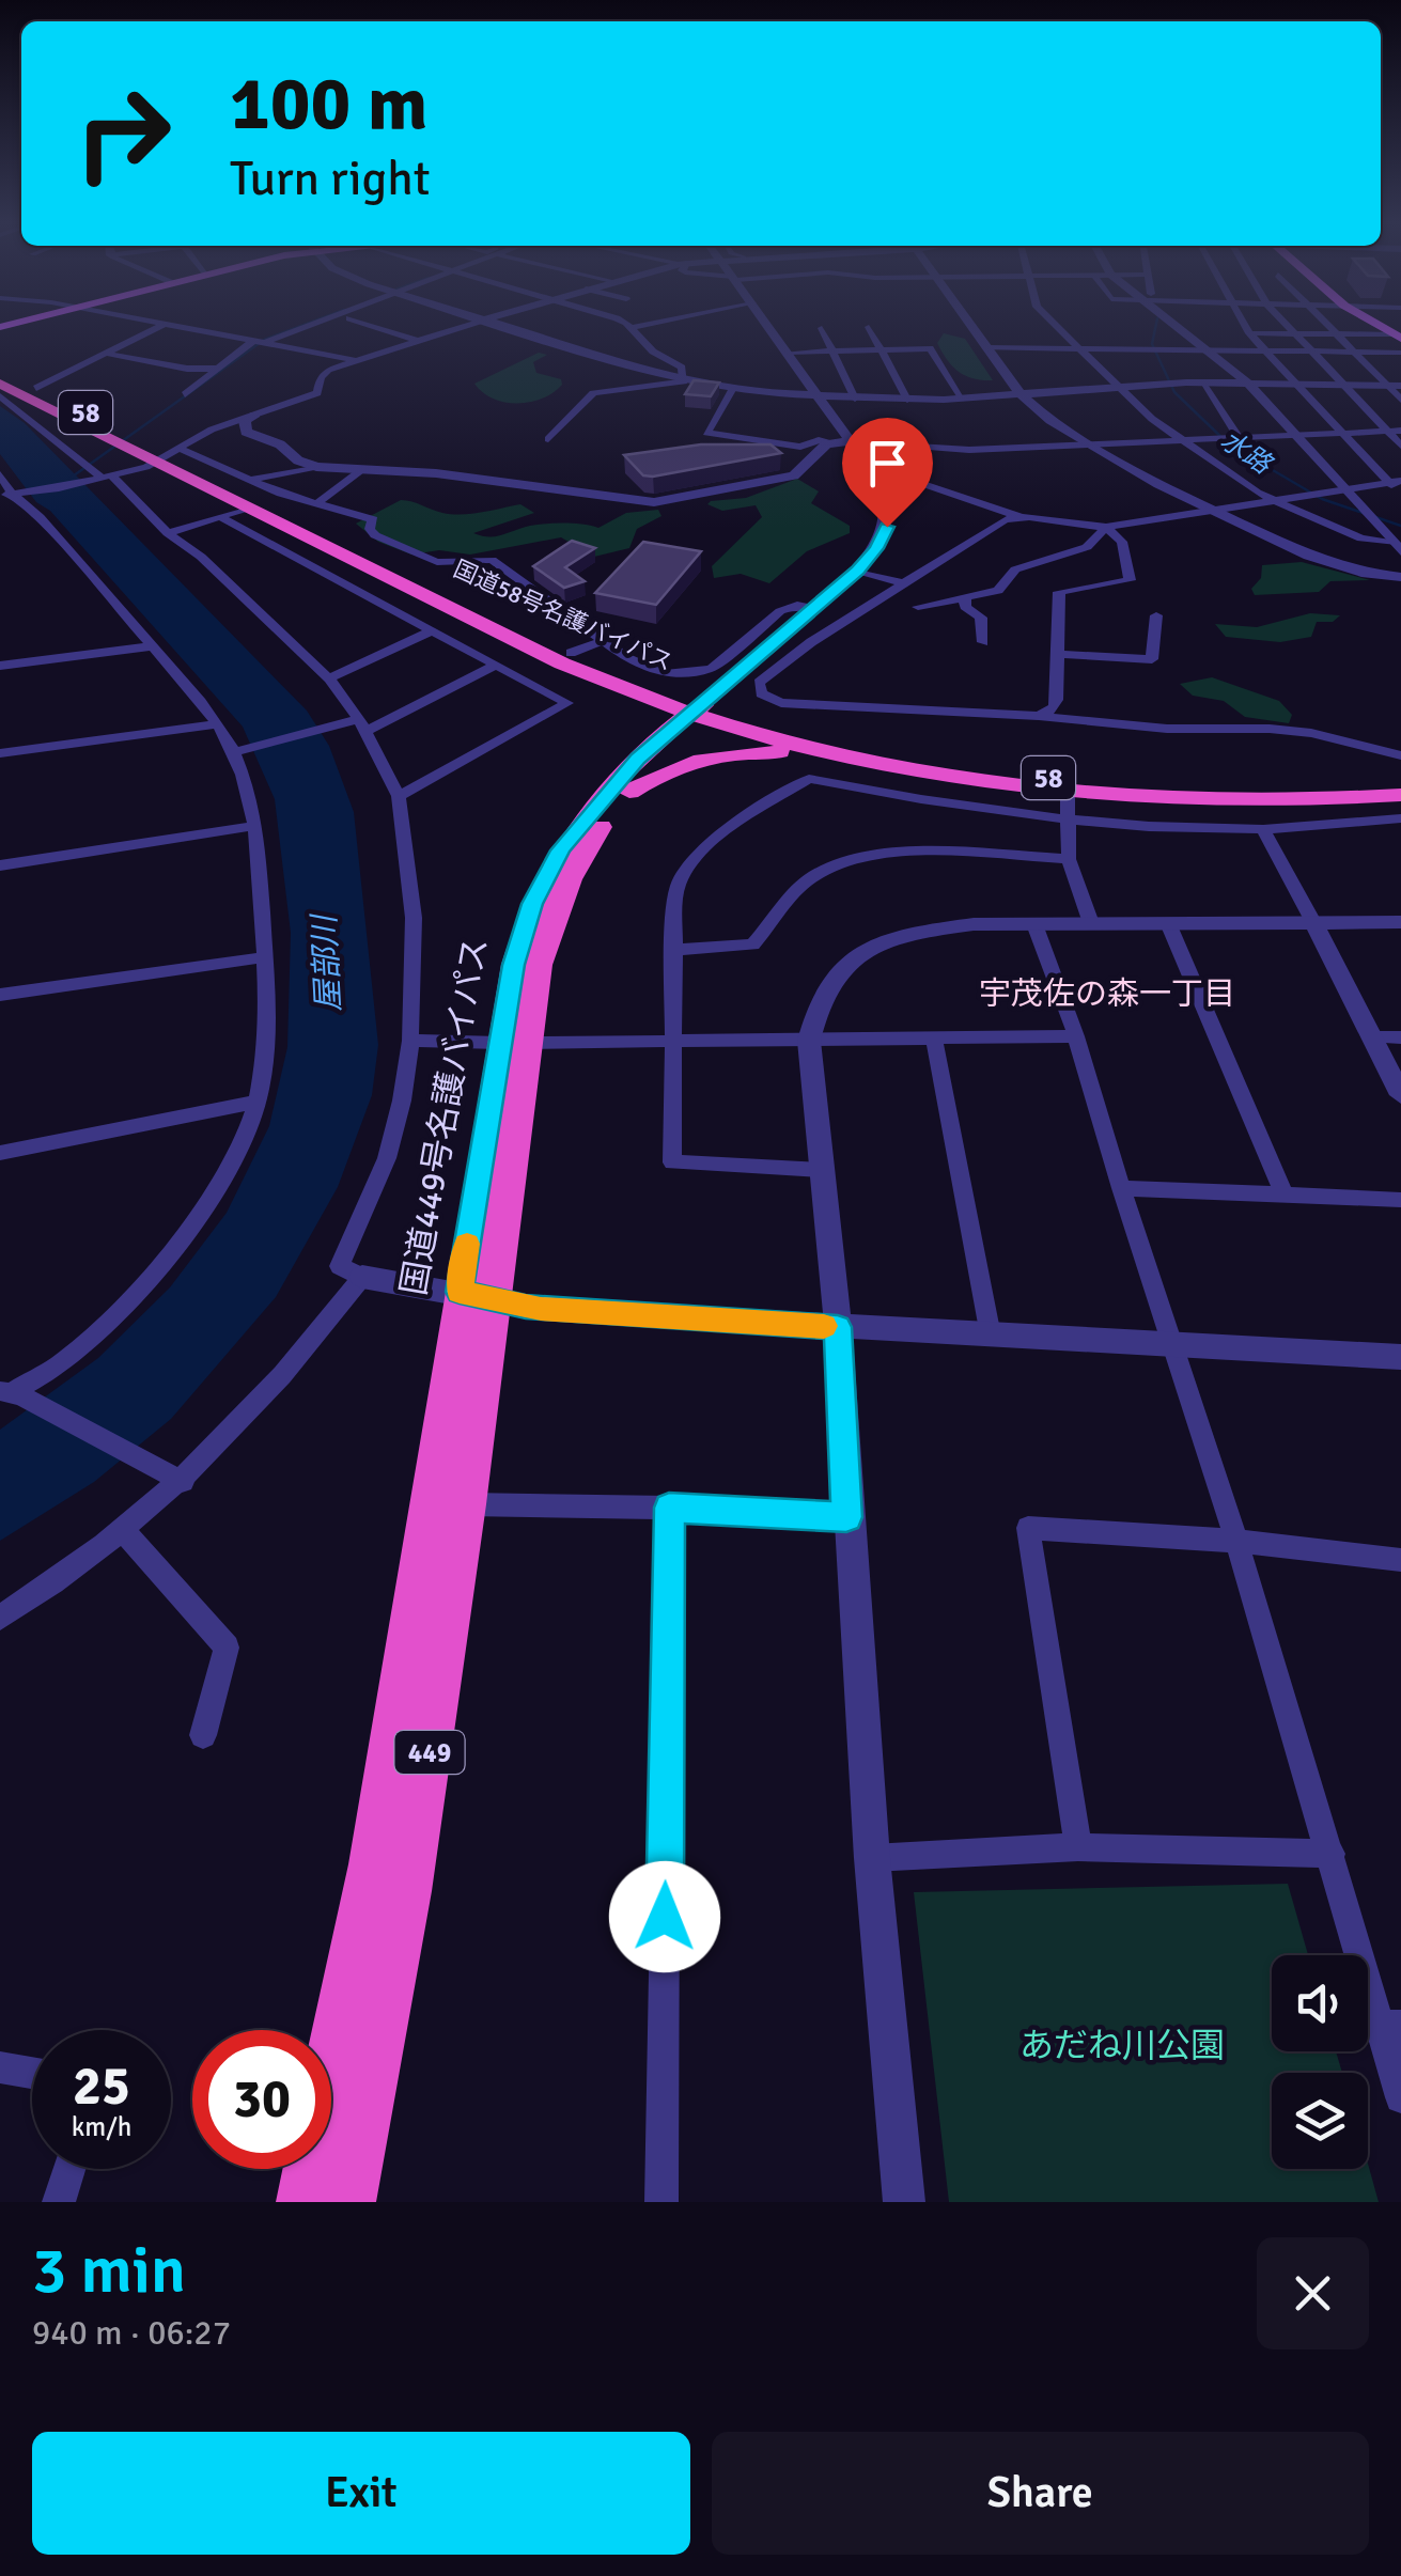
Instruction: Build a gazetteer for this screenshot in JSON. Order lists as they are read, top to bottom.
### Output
{
  "streets": {
    "highway": [
      "58",
      "国道58号名護バイパス",
      "国道449号名護バイパス",
      "449"
    ]
  },
  "crossings": [
    ["国道58号名護バイパス", "国道449号名護バイパス"]
  ],
  "districts": ["宇茂佐の森一丁目"],
  "water": ["水路", "屋部川"],
  "parks": ["あだね川公園"],
  "page": {
    "turn": ["100 m", "Turn right"],
    "speed": "25 km/h",
    "limit": "30",
    "heading": ["3 min", "940 m · 06:27"],
    "buttons": ["Exit", "Share"]
  }
}
